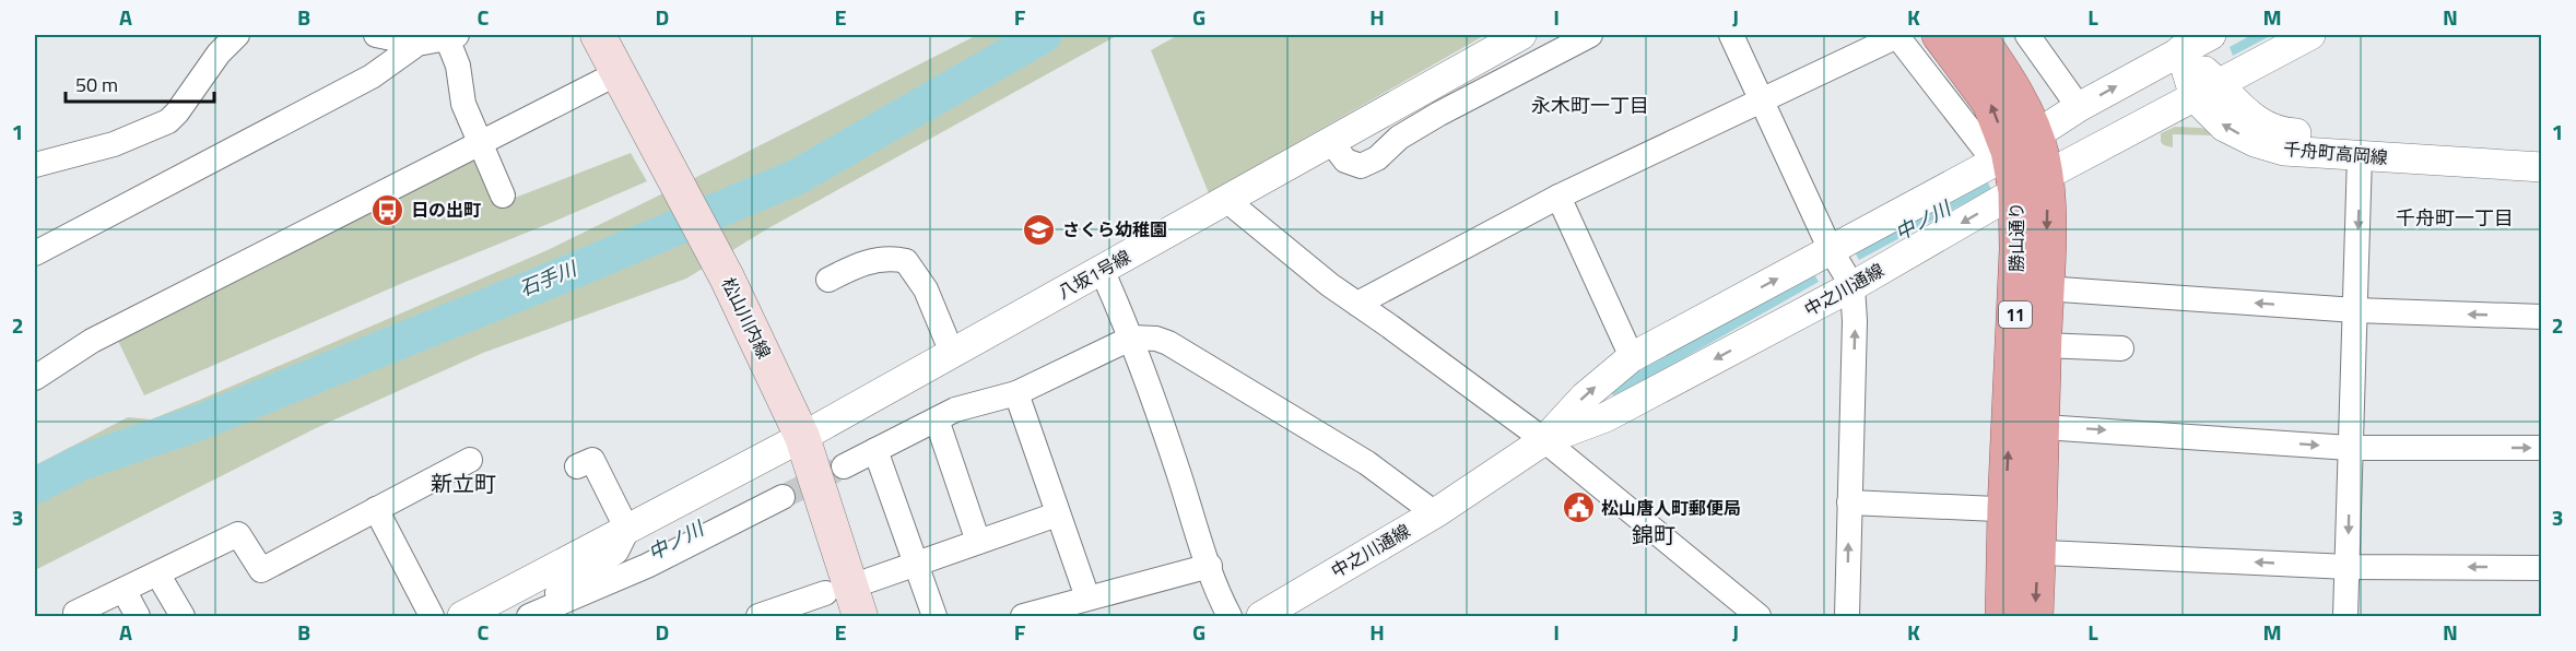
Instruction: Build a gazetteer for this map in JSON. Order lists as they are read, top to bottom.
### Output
{
  "streets": {
    "highway": ["勝山通り", "11"],
    "main road": ["松山川内線"],
    "street": ["千舟町高岡線", "八坂1号線", "中之川通線"]
  },
  "crossings": [
    ["千舟町高岡線", "中之川通線"],
    ["勝山通り", "中之川通線"],
    ["八坂1号線", "松山川内線"]
  ],
  "districts": [
    "永木町一丁目",
    "千舟町一丁目",
    "新立町",
    "錦町"
  ],
  "water": ["中ノ川", "石手川"],
  "places": {
    "bus stop": ["日の出町"],
    "school or university": ["さくら幼稚園"],
    "public building": ["松山唐人町郵便局"]
  },
  "scale_bar": "50 m",
  "grid": {
    "columns": [
      "A",
      "B",
      "C",
      "D",
      "E",
      "F",
      "G",
      "H",
      "I",
      "J",
      "K",
      "L",
      "M",
      "N"
    ],
    "rows": ["1", "2", "3"]
  }
}
